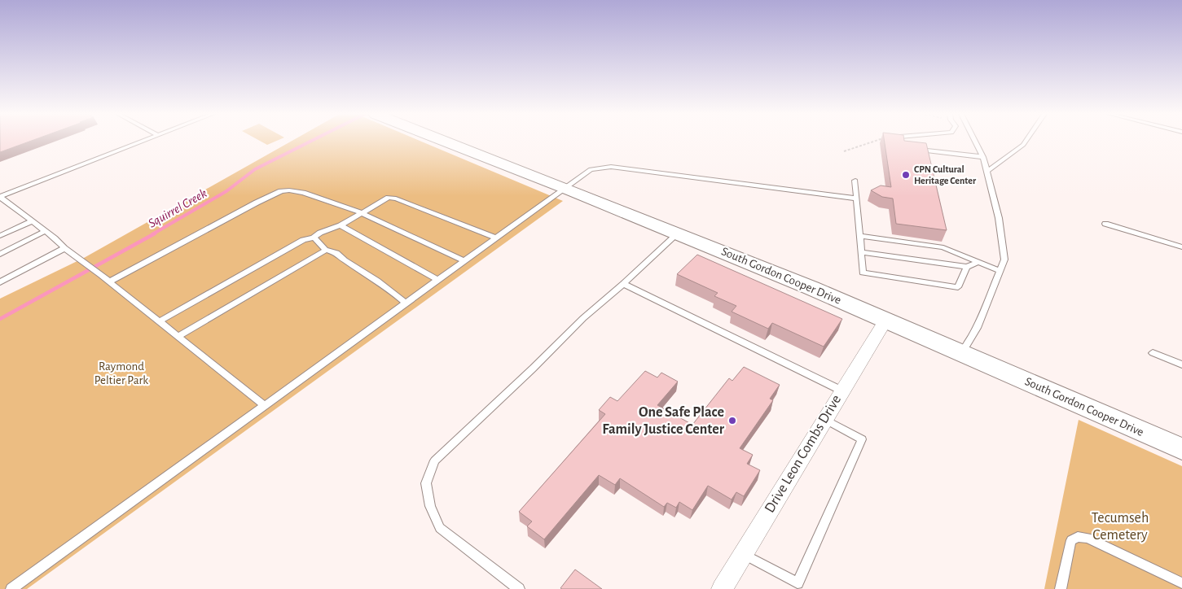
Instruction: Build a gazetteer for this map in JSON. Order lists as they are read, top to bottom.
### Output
{
  "streets": {
    "main road": ["South Gordon Cooper Drive"],
    "street": ["Drive Leon Combs Drive"]
  },
  "crossings": [
    ["South Gordon Cooper Drive", "Drive Leon Combs Drive"]
  ],
  "water": ["Squirrel Creek"],
  "parks": ["Raymond Peltier Park", "Tecumseh Cemetery"],
  "places": ["CPN Cultural Heritage Center", "One Safe Place Family Justice Center"]
}
